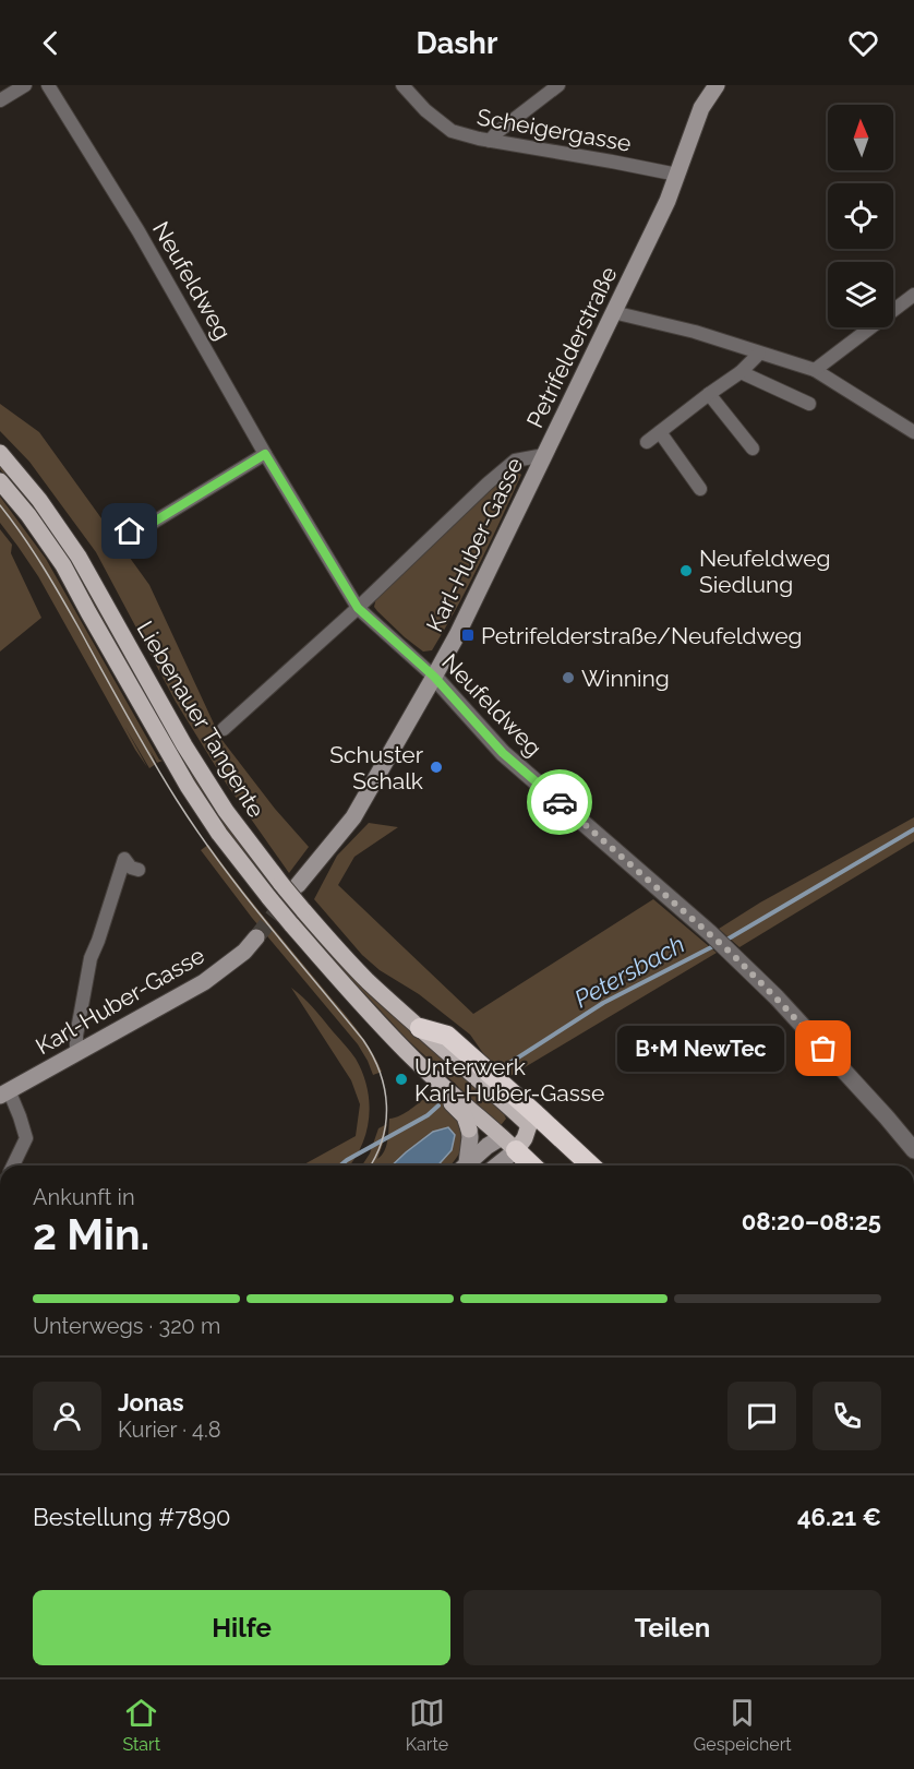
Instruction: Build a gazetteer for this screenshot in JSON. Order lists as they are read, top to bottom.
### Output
{
  "streets": {
    "main road": ["Petrifelderstraße", "Karl-Huber-Gasse", "Liebenauer Tangente"],
    "street": ["Scheigergasse", "Neufeldweg"]
  },
  "crossings": [
    ["Scheigergasse", "Petrifelderstraße"],
    ["Neufeldweg", "Petrifelderstraße"],
    ["Neufeldweg", "Karl-Huber-Gasse"],
    ["Petrifelderstraße", "Karl-Huber-Gasse"],
    ["Karl-Huber-Gasse", "Liebenauer Tangente"]
  ],
  "water": ["Petersbach"],
  "places": {
    "other": [
      "Neufeldweg Siedlung",
      "Winning",
      "Schuster Schalk",
      "B+M NewTec",
      "Unterwerk Karl-Huber-Gasse"
    ],
    "transit": ["Petrifelderstraße/Neufeldweg"]
  },
  "north": "top",
  "page": {
    "header": "Dashr",
    "bubble": "B+M NewTec",
    "heading": ["2 Min.", "Ankunft in", "08:20–08:25"],
    "panel": [
      "Jonas",
      "Kurier · 4.8",
      "Bestellung #7890",
      "46.21 €"
    ],
    "bar": "Unterwegs · 320 m",
    "buttons": ["Hilfe", "Teilen"],
    "tabs": ["Start", "Karte", "Gespeichert"]
  }
}
